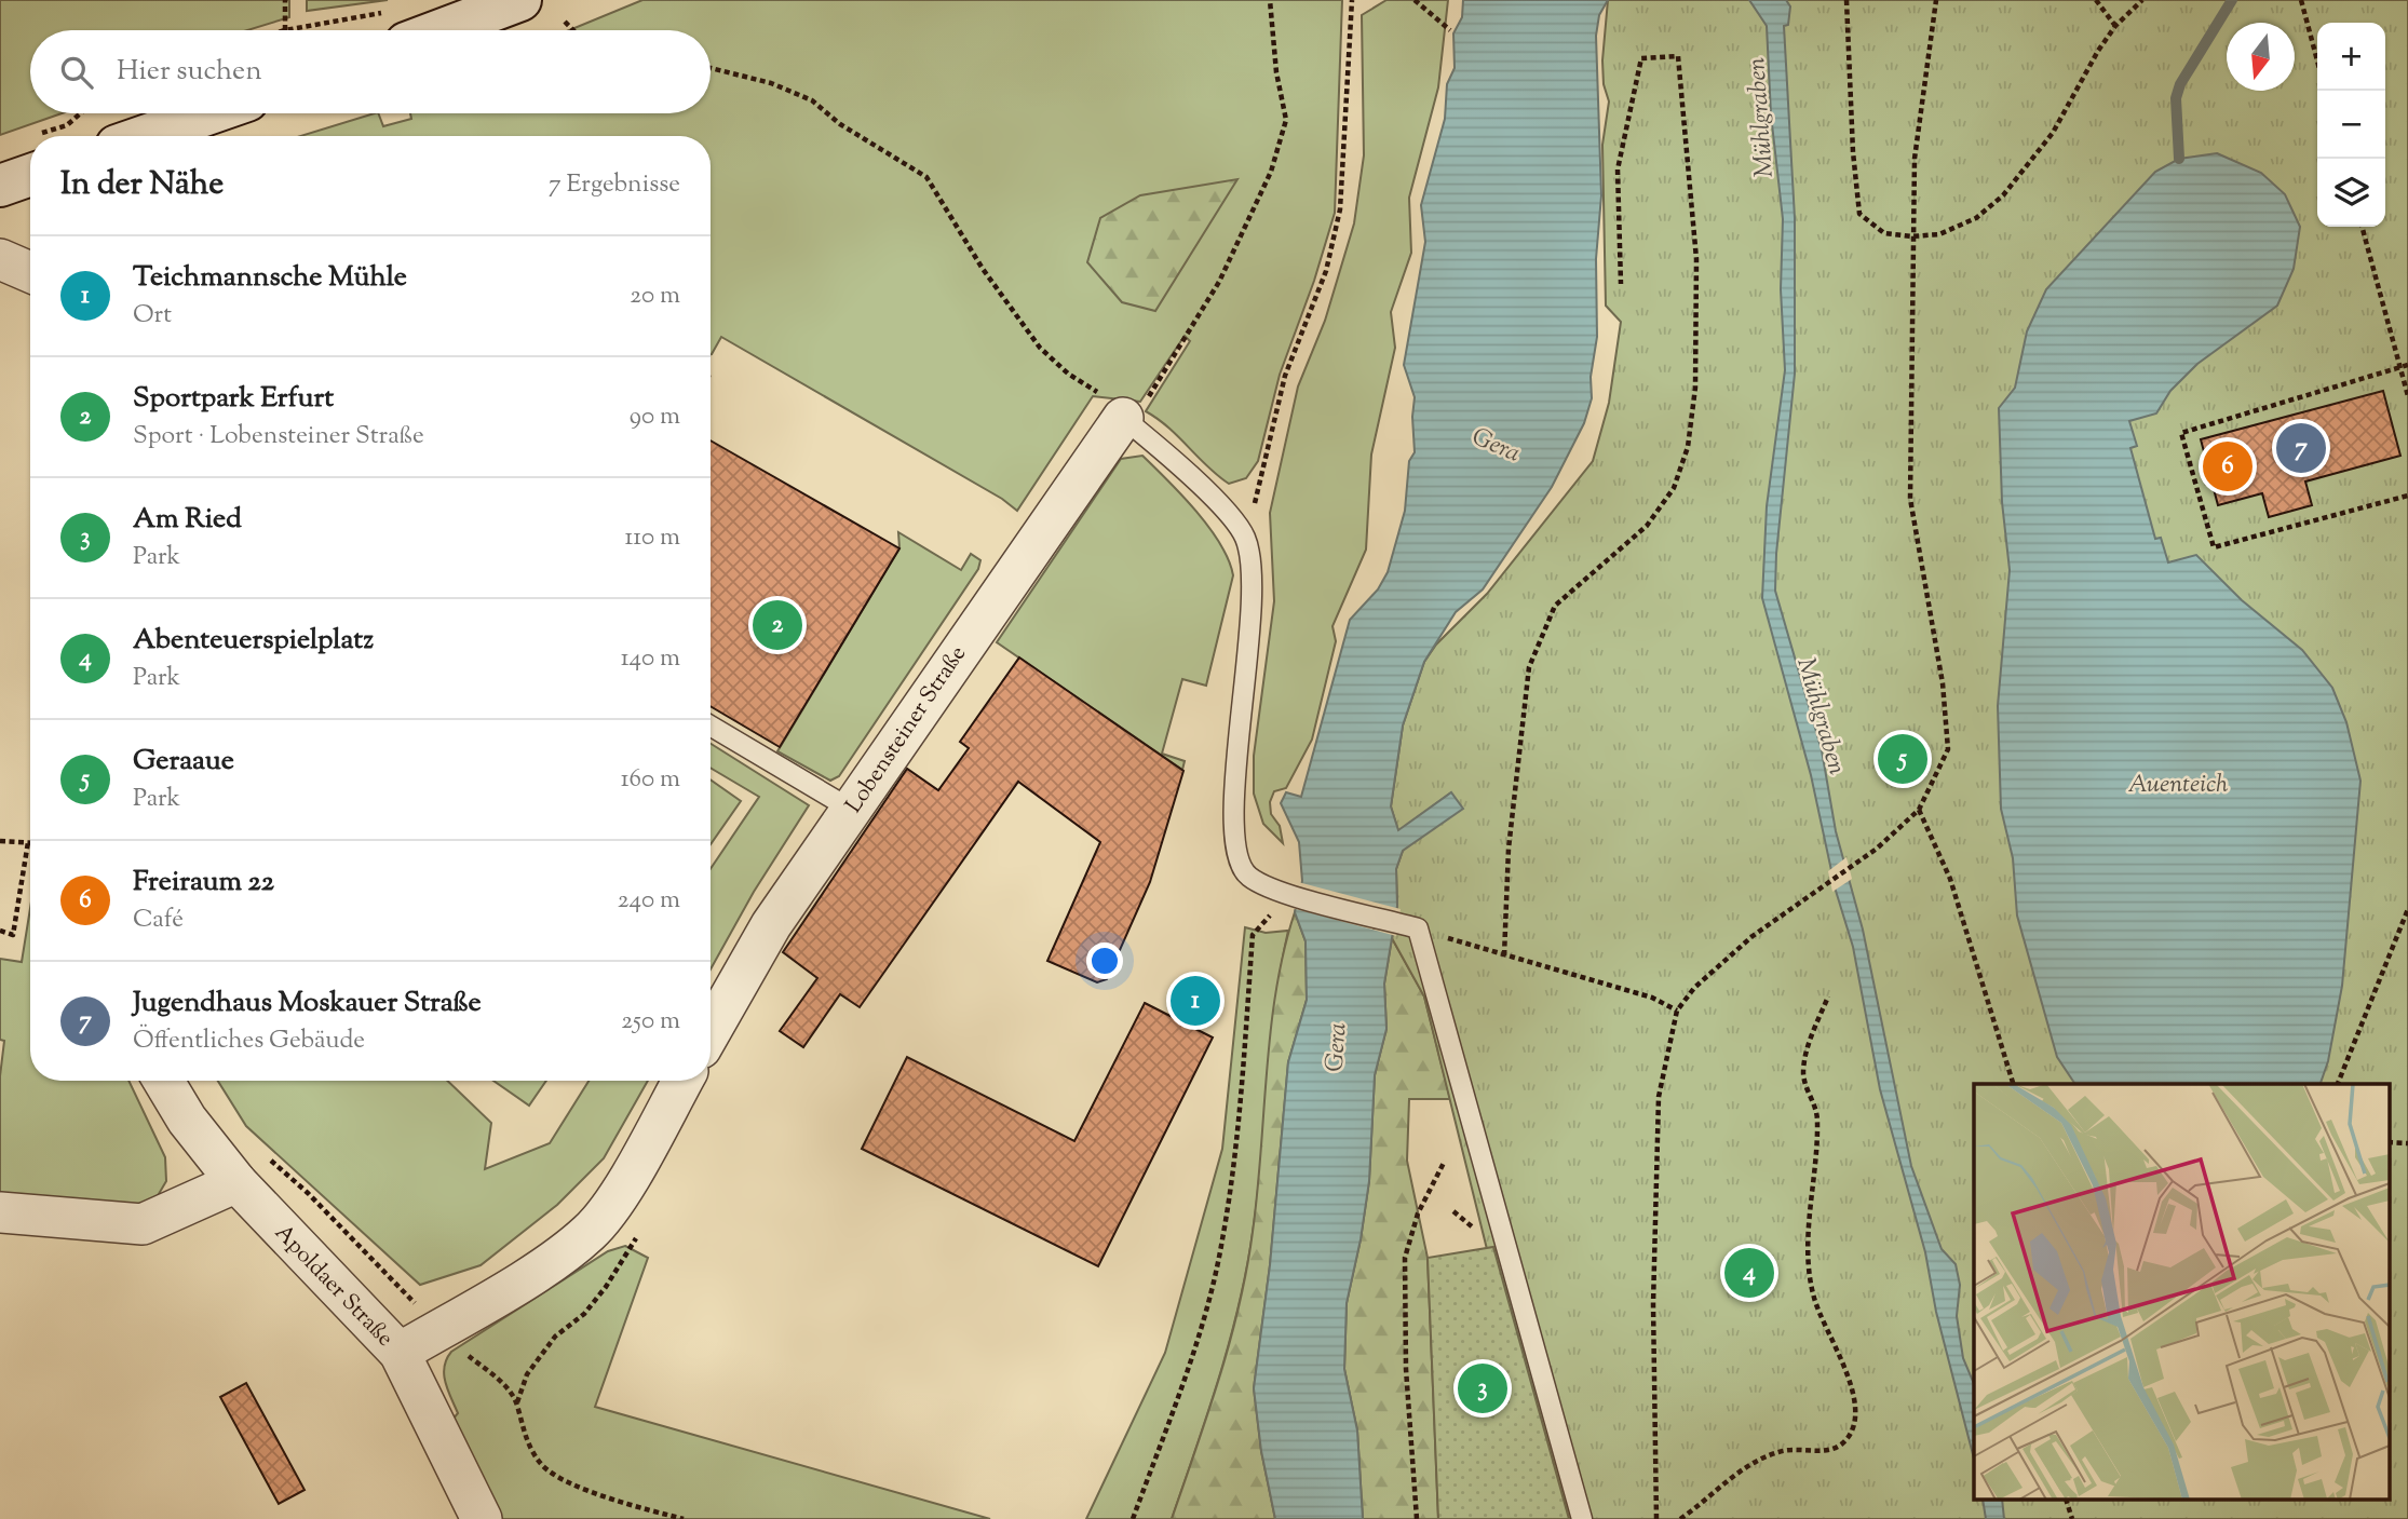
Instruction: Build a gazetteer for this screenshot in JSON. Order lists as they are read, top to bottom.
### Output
{
  "streets": {
    "street": ["Lobensteiner Straße", "Apoldaer Straße"]
  },
  "water": ["Mühlgraben", "Gera", "Auenteich"],
  "north": "bottom",
  "page": {
    "map_buttons": ["+", "−"],
    "search": "Hier suchen",
    "heading": ["In der Nähe", "7 Ergebnisse"],
    "list": [
      {
        "mark": "1",
        "name": "Teichmannsche Mühle",
        "note": "Ort",
        "value": "20 m"
      },
      {
        "mark": "2",
        "name": "Sportpark Erfurt",
        "note": "Sport · Lobensteiner Straße",
        "value": "90 m"
      },
      {
        "mark": "3",
        "name": "Am Ried",
        "note": "Park",
        "value": "110 m"
      },
      {
        "mark": "4",
        "name": "Abenteuerspielplatz",
        "note": "Park",
        "value": "140 m"
      },
      {
        "mark": "5",
        "name": "Geraaue",
        "note": "Park",
        "value": "160 m"
      },
      {
        "mark": "6",
        "name": "Freiraum 22",
        "note": "Café",
        "value": "240 m"
      },
      {
        "mark": "7",
        "name": "Jugendhaus Moskauer Straße",
        "note": "Öffentliches Gebäude",
        "value": "250 m"
      }
    ],
    "pins": [
      "7",
      "6",
      "2",
      "5",
      "1",
      "4",
      "3"
    ]
  }
}
